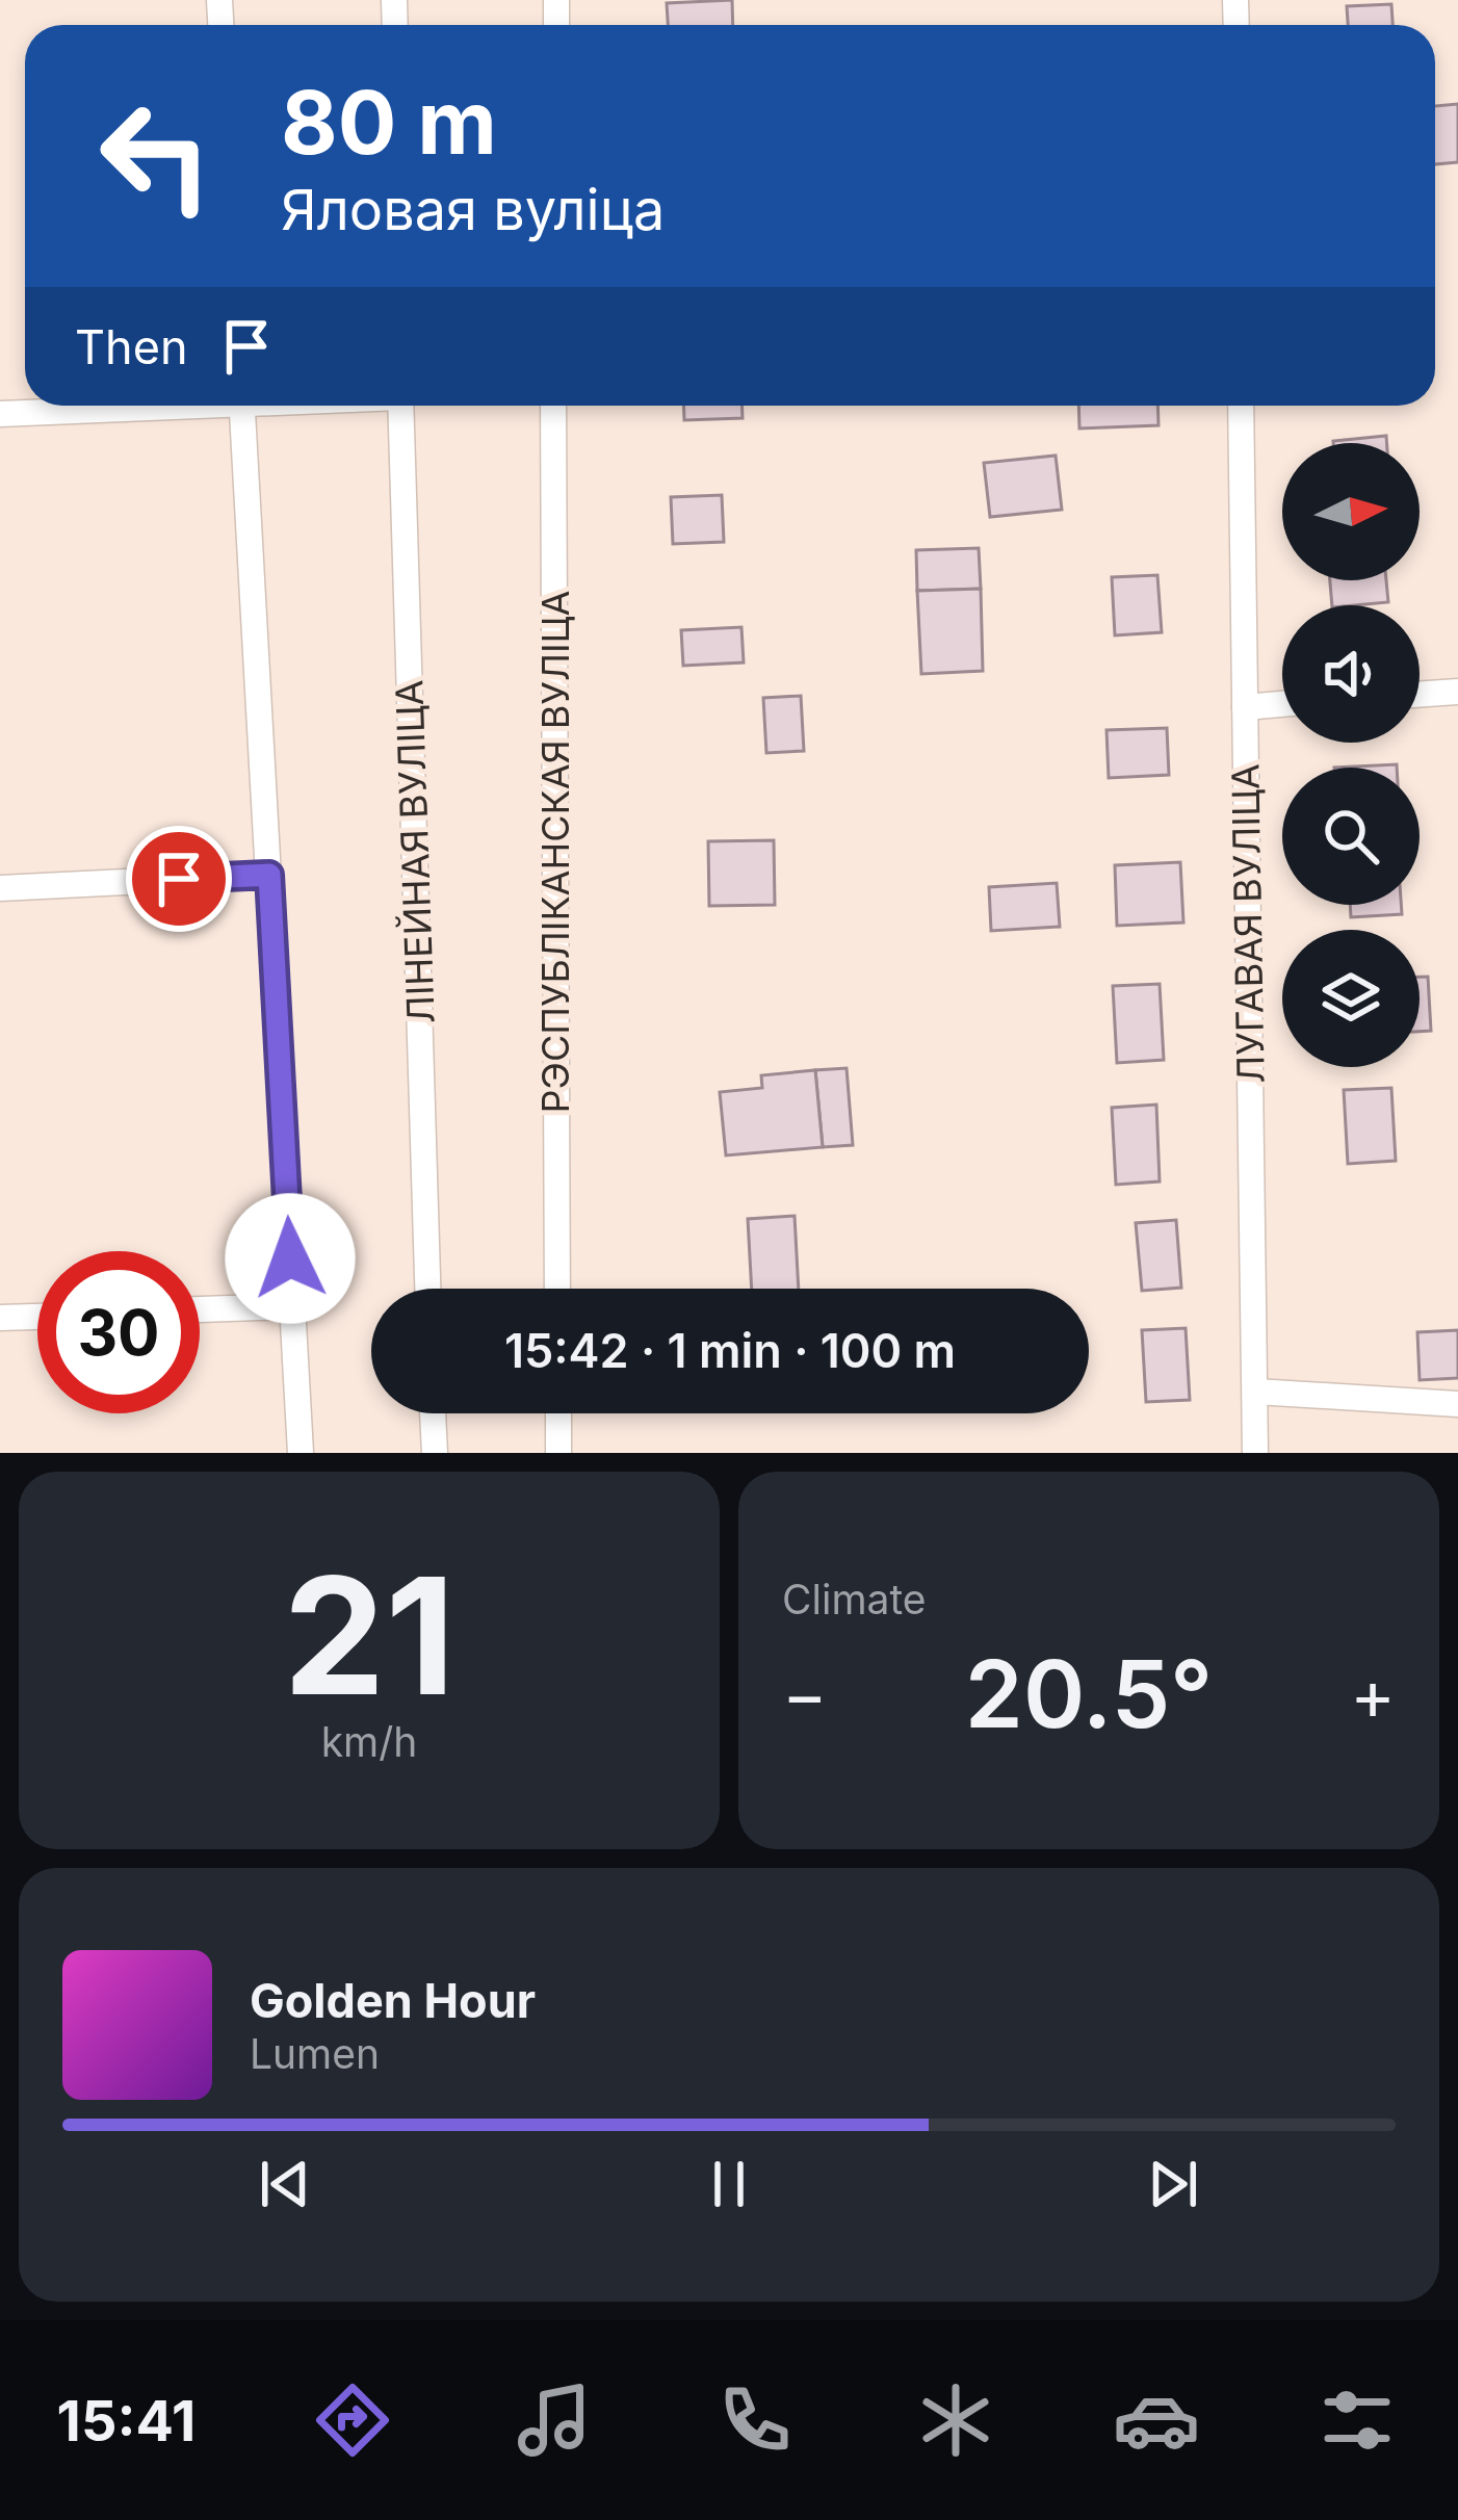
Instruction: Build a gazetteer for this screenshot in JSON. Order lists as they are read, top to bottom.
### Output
{
  "streets": {
    "street": ["ЛІНЕЙНАЯ ВУЛІЦА", "РЭСПУБЛІКАНСКАЯ ВУЛІЦА", "ЛУГАВАЯ ВУЛІЦА"]
  },
  "north": "right",
  "page": {
    "turn": ["80 m", "Яловая вуліца"],
    "then": "Then",
    "limit": "30",
    "trip": "15:42 · 1 min · 100 m",
    "tile": [
      ["21", "km/h"],
      "Climate"
    ],
    "heat": ["−", "20.5°", "+"],
    "song": ["Golden Hour", "Lumen"],
    "tabs": "15:41"
  }
}
